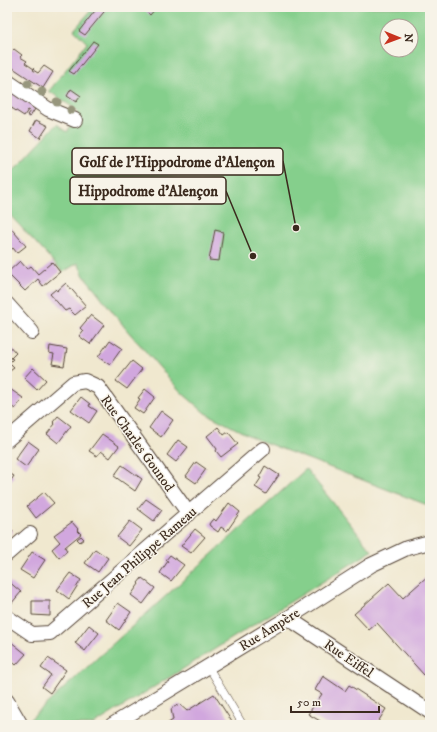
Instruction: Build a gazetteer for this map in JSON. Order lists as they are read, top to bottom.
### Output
{
  "streets": {
    "street": [
      "Rue Charles Gounod",
      "Rue Jean Philippe Rameau",
      "Rue Ampère",
      "Rue Eiffel"
    ]
  },
  "crossings": [
    ["Rue Charles Gounod", "Rue Jean Philippe Rameau"],
    ["Rue Ampère", "Rue Eiffel"]
  ],
  "places": ["Golf de l’Hippodrome d’Alençon", "Hippodrome d'Alençon"],
  "scale_bar": "50 m",
  "north": "right"
}
